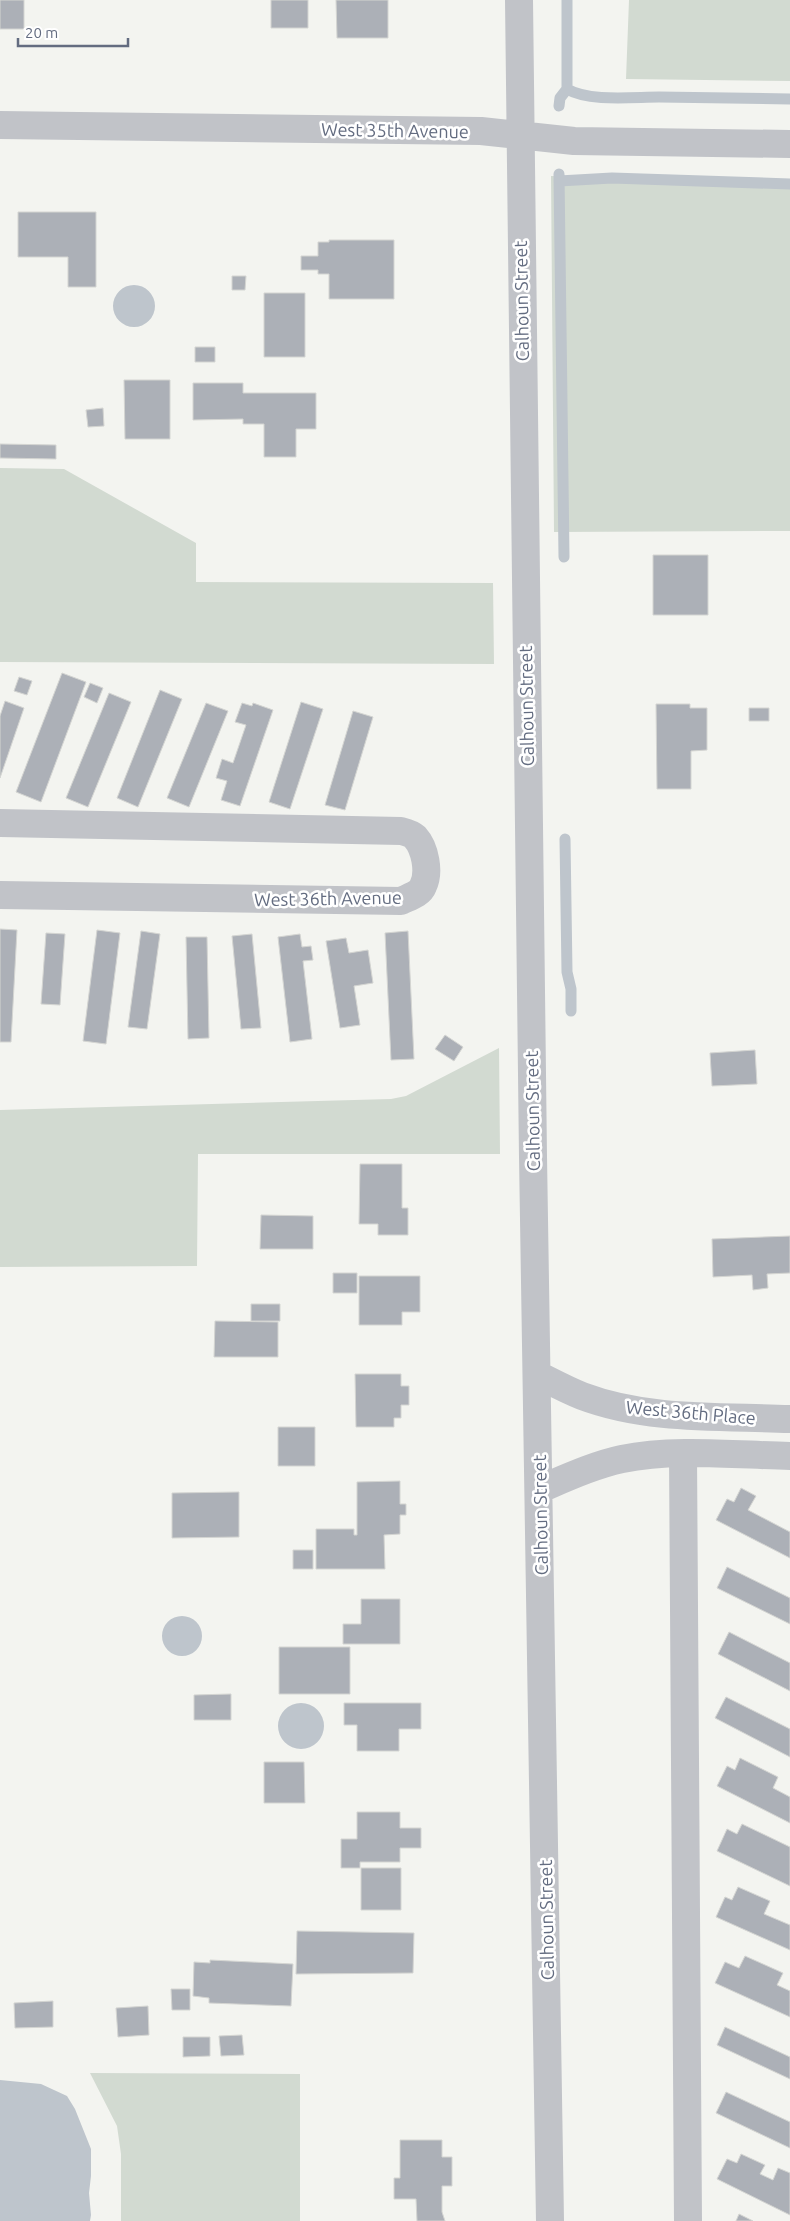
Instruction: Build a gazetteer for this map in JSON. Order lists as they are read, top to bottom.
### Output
{
  "streets": {
    "street": [
      "West 35th Avenue",
      "Calhoun Street",
      "West 36th Avenue",
      "West 36th Place"
    ]
  },
  "crossings": [
    ["West 35th Avenue", "Calhoun Street"],
    ["Calhoun Street", "West 36th Place"]
  ],
  "scale_bar": "20 m"
}
